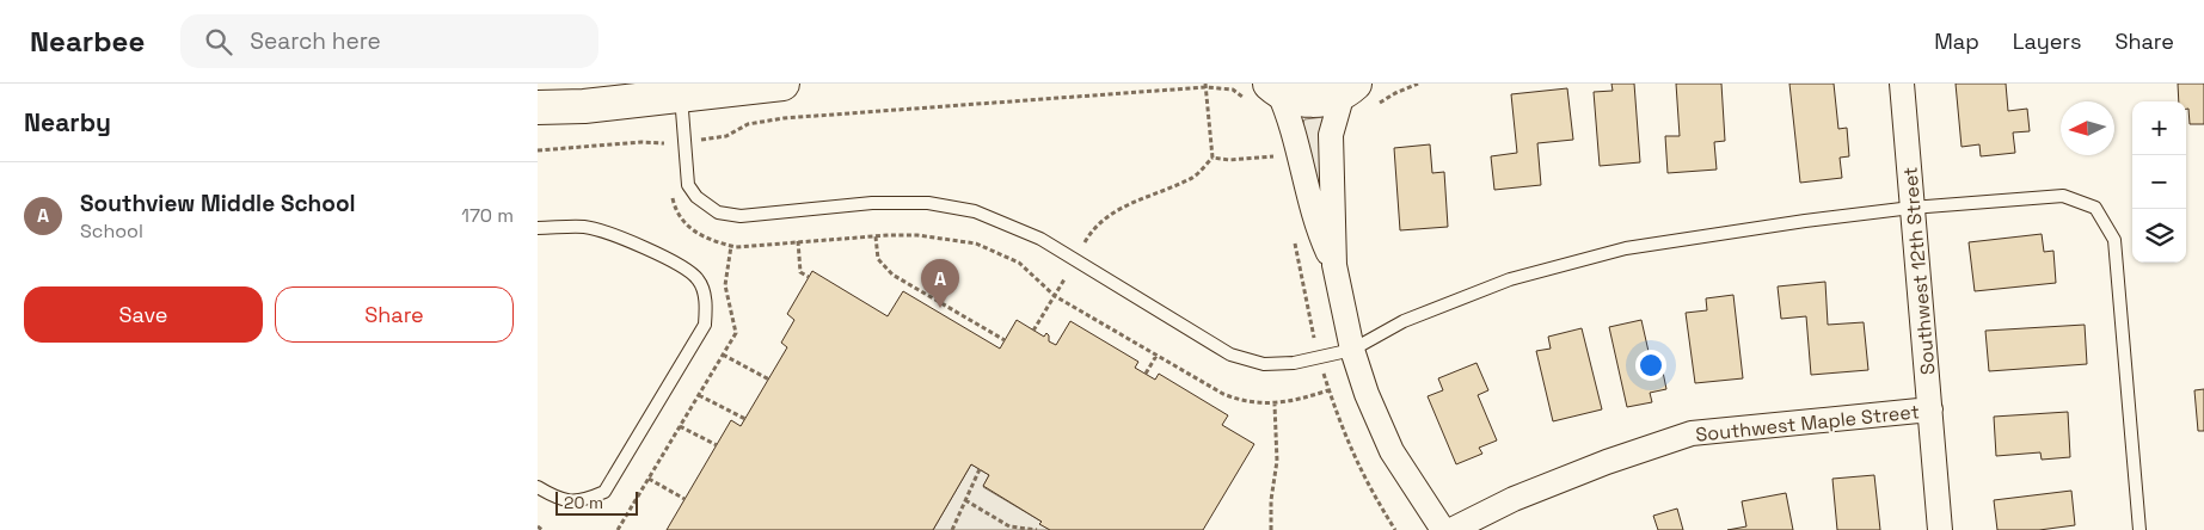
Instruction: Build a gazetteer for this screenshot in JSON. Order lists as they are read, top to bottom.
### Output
{
  "streets": {
    "street": ["Southwest 12th Street", "Southwest Maple Street"]
  },
  "crossings": [
    ["Southwest 12th Street", "Southwest Maple Street"]
  ],
  "scale_bar": "20 m",
  "north": "left",
  "page": {
    "header": "Nearbee",
    "search": "Search here",
    "nav": ["Map", "Layers", "Share"],
    "heading": "Nearby",
    "map_buttons": ["+", "−"],
    "list": [
      {
        "mark": "A",
        "name": "Southview Middle School",
        "note": "School",
        "value": "170 m"
      }
    ],
    "pins": "A",
    "buttons": ["Save", "Share"],
    "scale": "20 m"
  }
}
